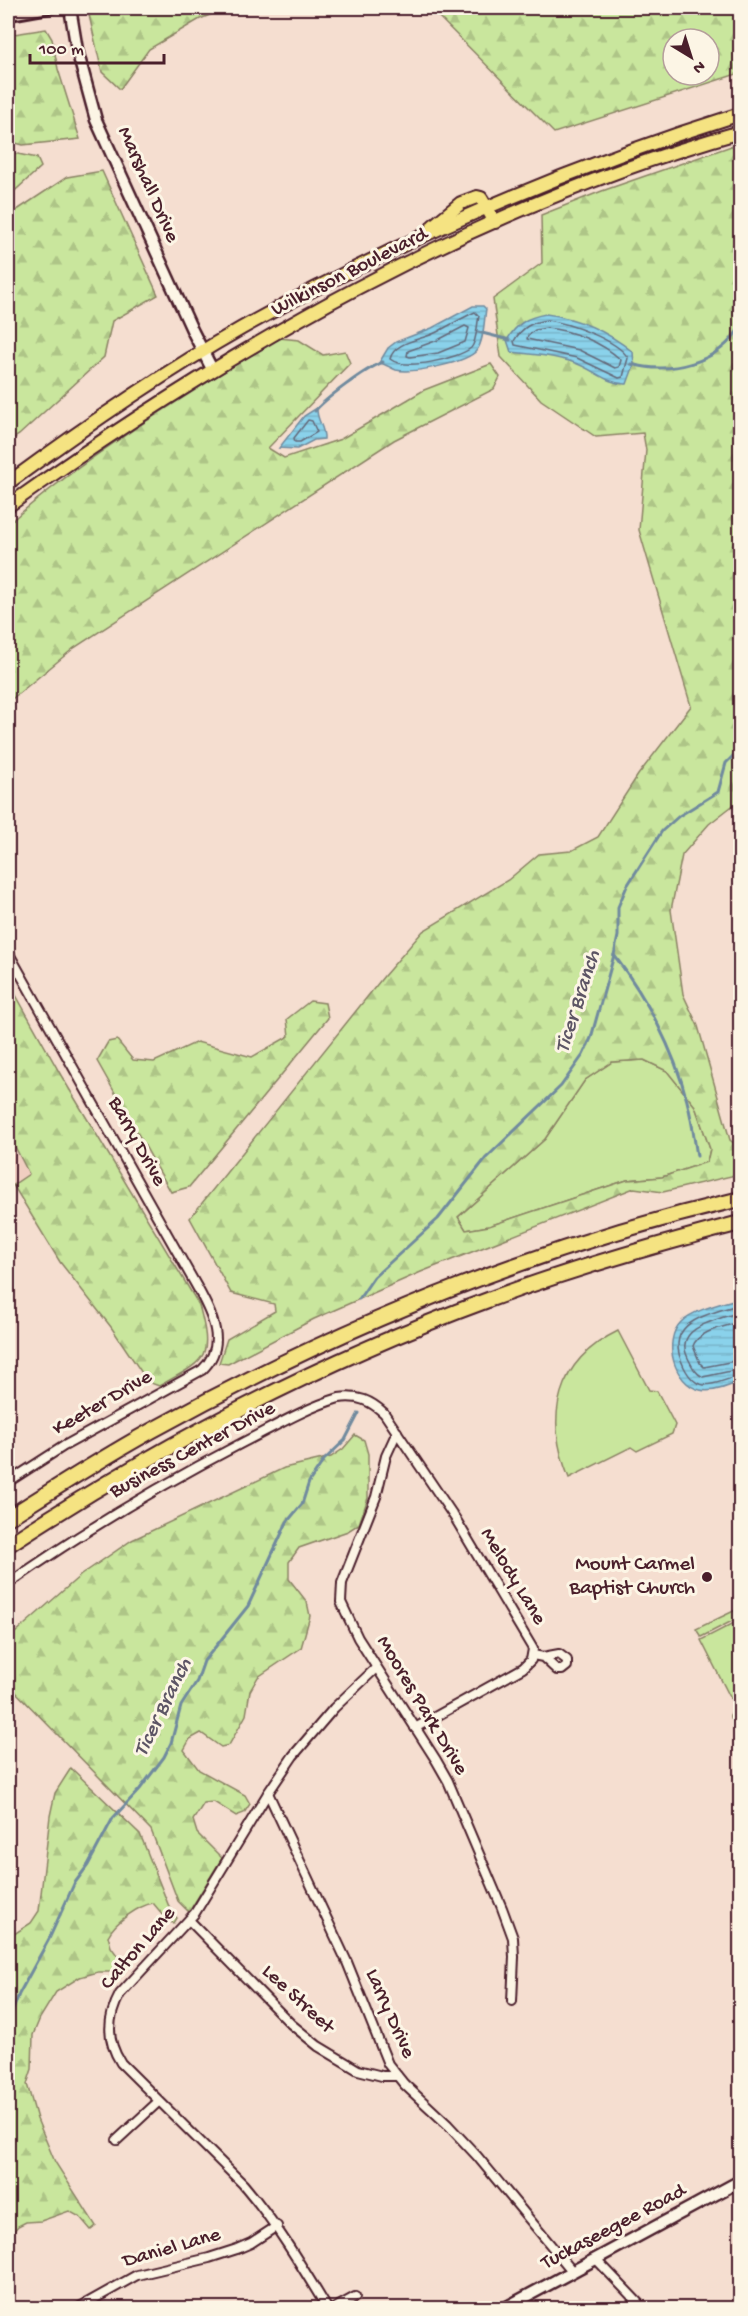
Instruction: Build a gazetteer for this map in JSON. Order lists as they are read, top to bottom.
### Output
{
  "streets": {
    "main road": ["Wilkinson Boulevard"],
    "street": [
      "Marshall Drive",
      "Barry Drive",
      "Keeter Drive",
      "Business Center Drive",
      "Melody Lane",
      "Moores Park Drive",
      "Calton Lane",
      "Lee Street",
      "Larry Drive",
      "Tuckaseegee Road",
      "Daniel Lane"
    ]
  },
  "crossings": [
    ["Marshall Drive", "Wilkinson Boulevard"],
    ["Barry Drive", "Keeter Drive"],
    ["Business Center Drive", "Melody Lane"],
    ["Business Center Drive", "Moores Park Drive"],
    ["Melody Lane", "Moores Park Drive"],
    ["Moores Park Drive", "Calton Lane"],
    ["Calton Lane", "Lee Street"],
    ["Calton Lane", "Larry Drive"],
    ["Calton Lane", "Daniel Lane"],
    ["Lee Street", "Larry Drive"],
    ["Larry Drive", "Tuckaseegee Road"]
  ],
  "water": ["Ticer Branch"],
  "places": ["Mount Carmel Baptist Church"],
  "scale_bar": "100 m",
  "north": "bottom right"
}
